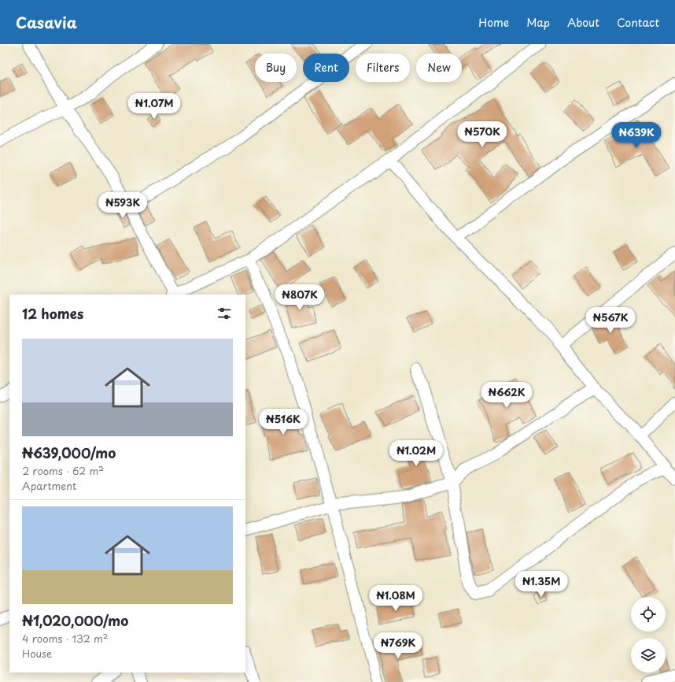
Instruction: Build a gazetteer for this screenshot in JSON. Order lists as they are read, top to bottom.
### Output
{
  "page": {
    "header": "Casavia",
    "nav": [
      "Home",
      "Map",
      "About",
      "Contact"
    ],
    "chip": [
      "Buy",
      "Rent",
      "Filters",
      "New"
    ],
    "price": [
      "₦1.07M",
      "₦570K",
      "₦639K",
      "₦593K",
      "₦807K",
      "₦567K",
      "₦662K",
      "₦516K",
      "₦1.02M",
      "₦1.35M",
      "₦1.08M",
      "₦769K"
    ],
    "heading": "12 homes",
    "list": [
      {
        "name": "₦639,000/mo",
        "note": "2 rooms · 62 m² · Apartment"
      },
      {
        "name": "₦1,020,000/mo",
        "note": "4 rooms · 132 m² · House"
      }
    ]
  }
}
